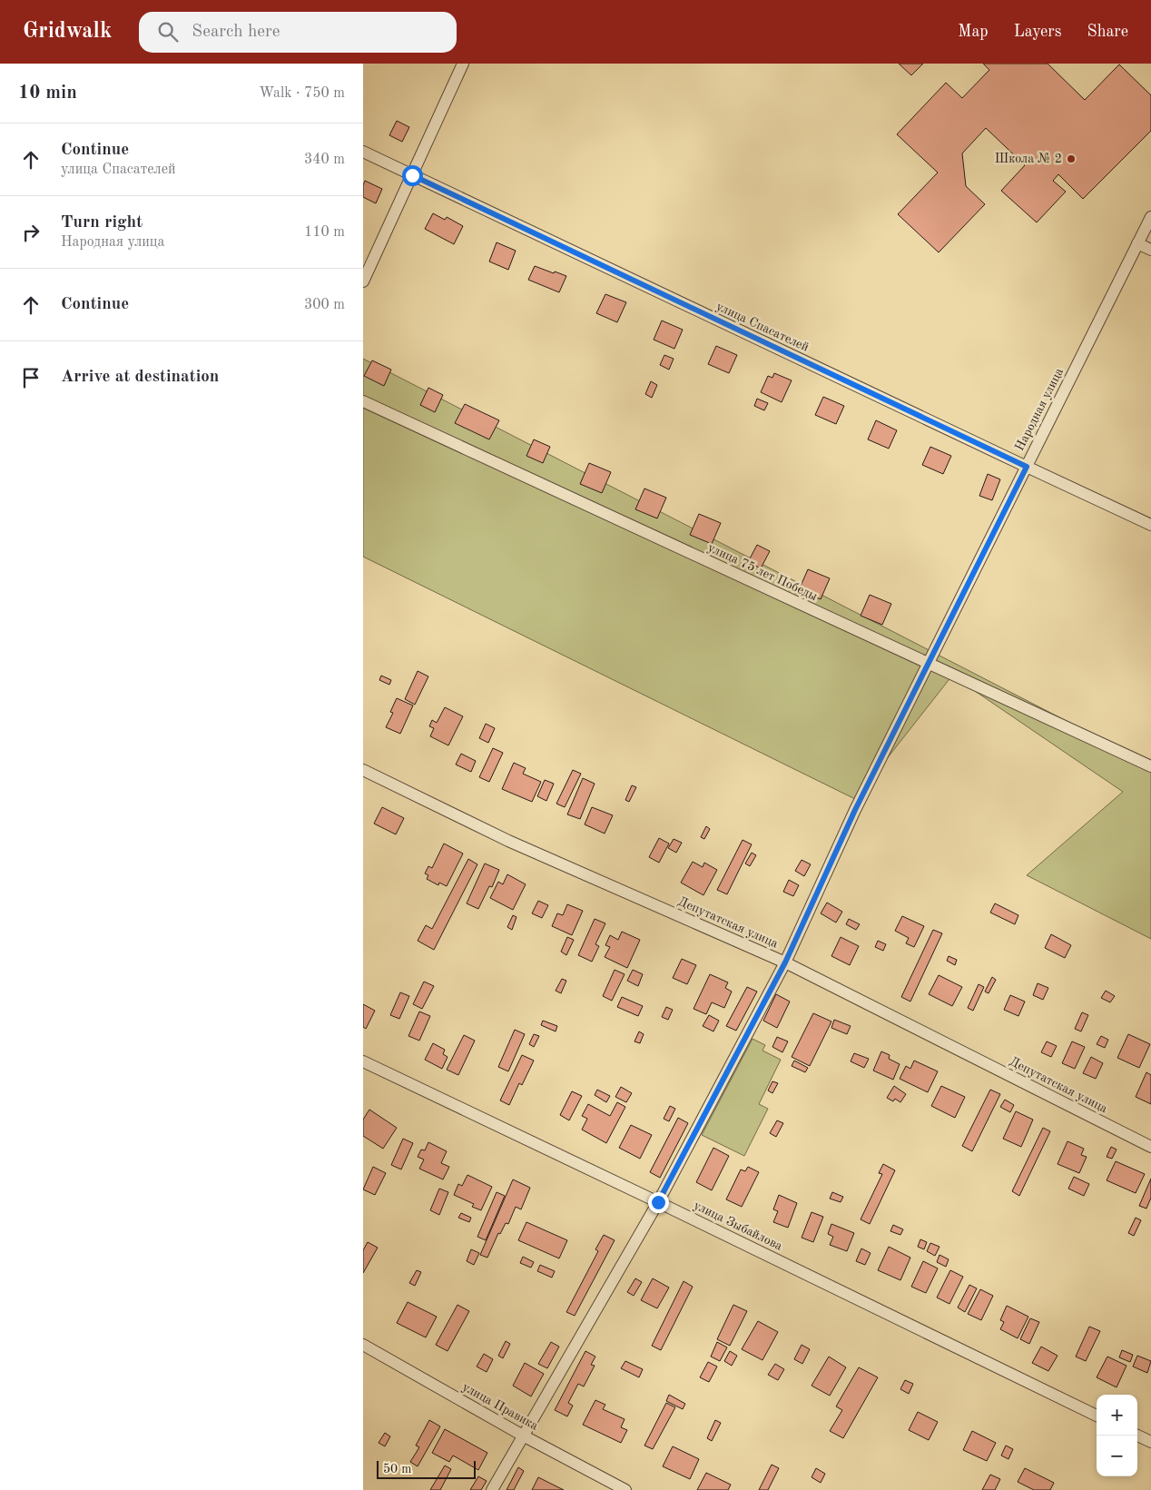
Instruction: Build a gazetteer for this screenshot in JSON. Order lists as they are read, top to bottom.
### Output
{
  "streets": {
    "street": [
      "улица Спасателей",
      "Народная улица",
      "улица 75 лет Победы",
      "Депутатская улица",
      "улица Зыбайлова",
      "улица Правика"
    ]
  },
  "crossings": [
    ["улица Спасателей", "Народная улица"],
    ["Народная улица", "улица 75 лет Победы"],
    ["Народная улица", "Депутатская улица"],
    ["Народная улица", "улица Зыбайлова"],
    ["Народная улица", "улица Правика"]
  ],
  "places": ["Школа № 2"],
  "scale_bar": "50 m",
  "page": {
    "header": "Gridwalk",
    "search": "Search here",
    "nav": ["Map", "Layers", "Share"],
    "heading": ["10 min", "Walk · 750 m"],
    "list": [
      ["Continue", "улица Спасателей", "340 m"],
      ["Turn right", "Народная улица", "110 m"],
      ["Continue", "300 m"],
      "Arrive at destination"
    ],
    "map_buttons": ["+", "−"],
    "scale": "50 m"
  }
}
